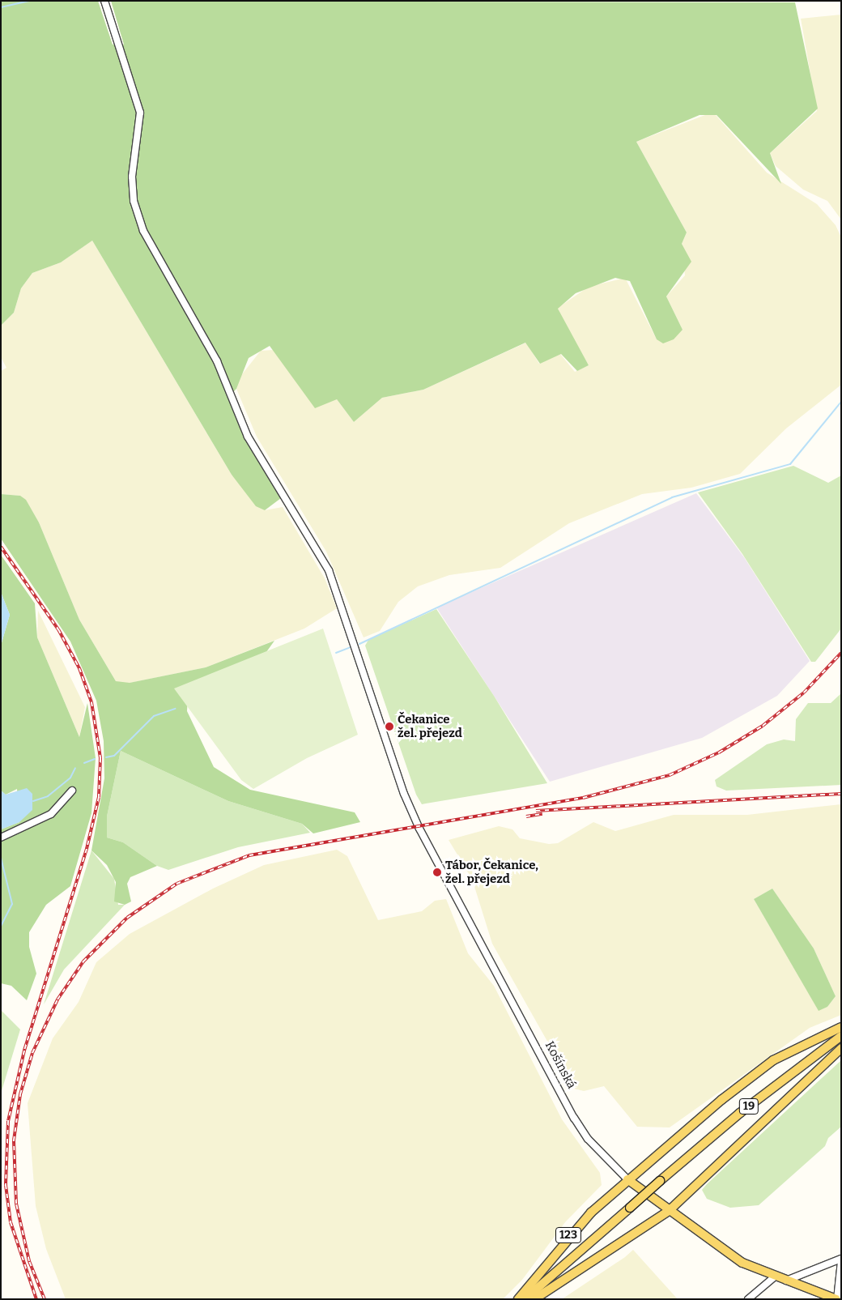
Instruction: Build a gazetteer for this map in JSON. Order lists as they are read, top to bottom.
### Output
{
  "streets": {
    "main road": ["Košínská", "19", "123"]
  },
  "crossings": [
    ["Košínská", "123"]
  ],
  "places": ["Čekanice žel. přejezd", "Tábor, Čekanice, žel. přejezd"]
}
